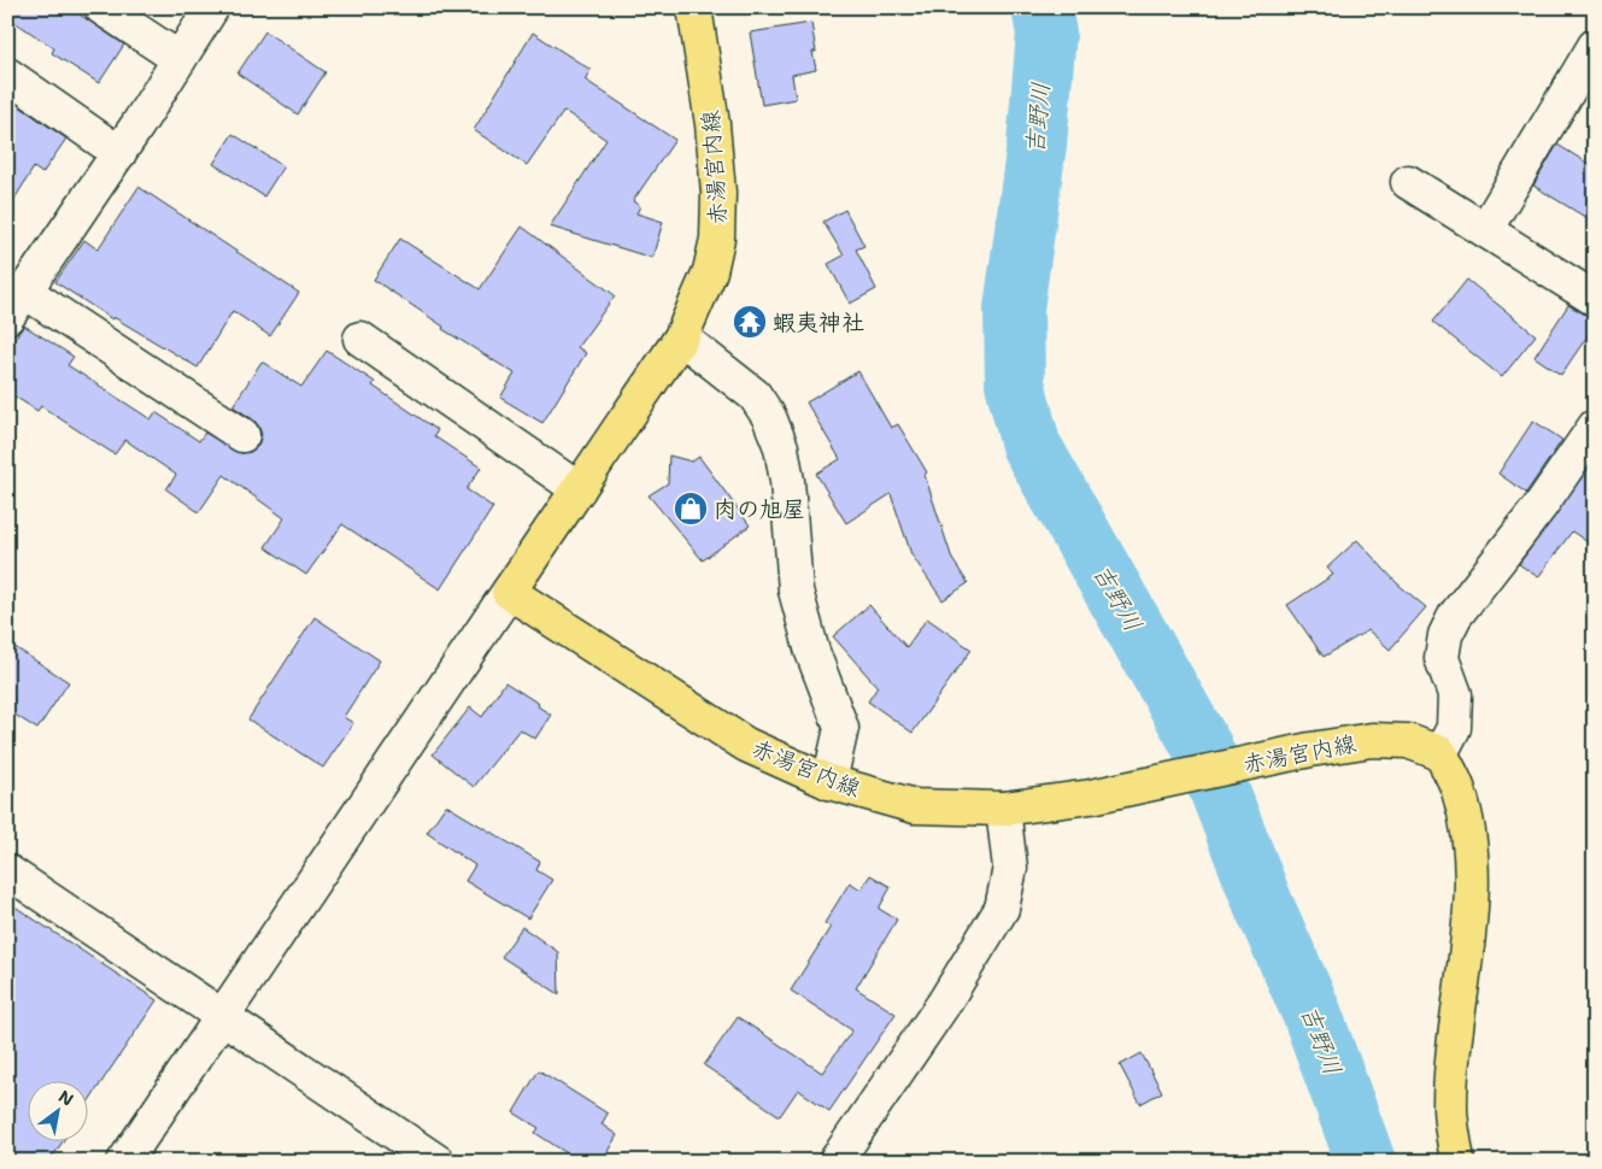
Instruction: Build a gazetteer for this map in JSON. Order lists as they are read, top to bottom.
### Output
{
  "streets": {
    "main road": ["赤湯宮内線"]
  },
  "water": ["吉野川"],
  "places": {
    "temple": ["蝦夷神社"],
    "shop": ["肉の旭屋"]
  },
  "north": "top right"
}
